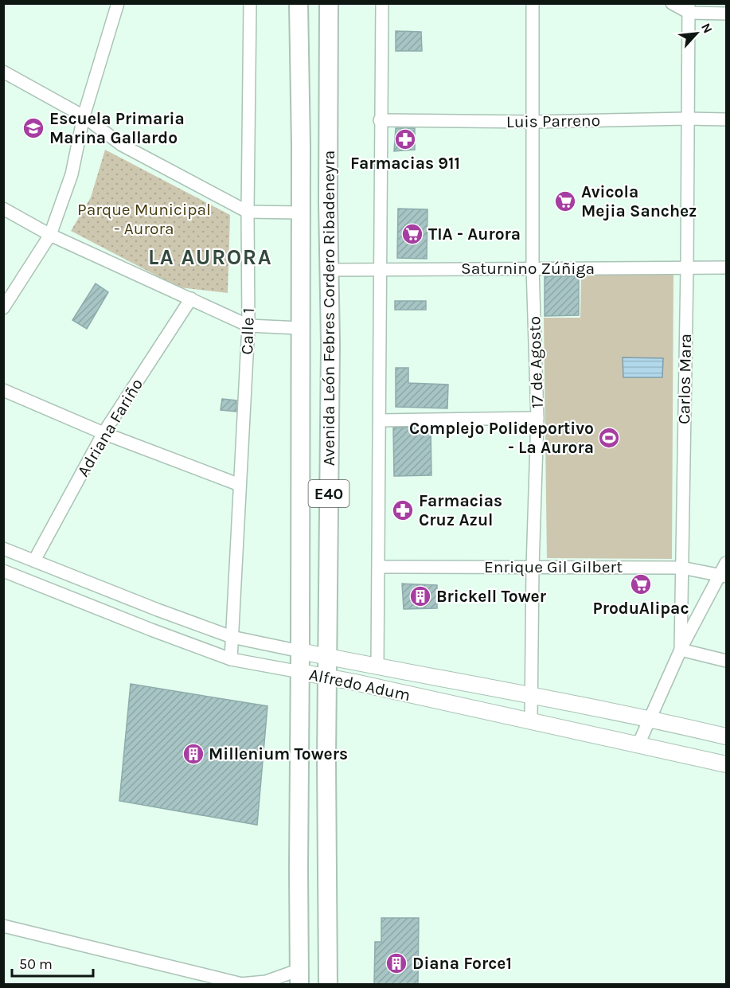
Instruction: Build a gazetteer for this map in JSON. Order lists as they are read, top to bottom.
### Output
{
  "streets": {
    "highway": ["Avenida León Febres Cordero Ribadeneyra", "E40"],
    "main road": ["Alfredo Adum"],
    "street": [
      "Luis Parreno",
      "Saturnino Zúñiga",
      "Calle 1",
      "17 de Agosto",
      "Carlos Mara",
      "Adriana Fariño",
      "Enrique Gil Gilbert"
    ]
  },
  "crossings": [
    ["Luis Parreno", "17 de Agosto"],
    ["Luis Parreno", "Carlos Mara"],
    ["Saturnino Zúñiga", "Avenida León Febres Cordero Ribadeneyra"],
    ["Saturnino Zúñiga", "17 de Agosto"],
    ["Saturnino Zúñiga", "Carlos Mara"],
    ["Avenida León Febres Cordero Ribadeneyra", "Alfredo Adum"],
    ["Calle 1", "Alfredo Adum"],
    ["17 de Agosto", "Enrique Gil Gilbert"],
    ["17 de Agosto", "Alfredo Adum"],
    ["Carlos Mara", "Enrique Gil Gilbert"],
    ["Carlos Mara", "Alfredo Adum"],
    ["Adriana Fariño", "Alfredo Adum"]
  ],
  "districts": ["LA AURORA"],
  "parks": ["Parque Municipal - Aurora"],
  "places": {
    "school or university": ["Escuela Primaria Marina Gallardo"],
    "pharmacy": ["Farmacias 911", "Farmacias Cruz Azul"],
    "supermarket": ["Avicola Mejia Sanchez", "TIA - Aurora", "ProduAlipac"],
    "sports": ["Complejo Polideportivo - La Aurora"],
    "building": ["Brickell Tower", "Millenium Towers", "Diana Force1"]
  },
  "scale_bar": "50 m",
  "north": "top right"
}
